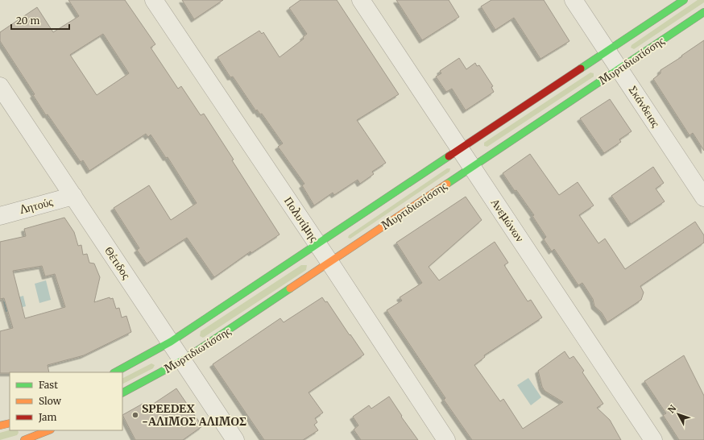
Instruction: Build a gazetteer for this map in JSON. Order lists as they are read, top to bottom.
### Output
{
  "streets": {
    "street": [
      "Μυρτιδιωτίσσης",
      "Σκάνδειας",
      "Λητούς",
      "Πολυτίμης",
      "Ανεμώνων",
      "Θέτιδος"
    ]
  },
  "crossings": [
    ["Μυρτιδιωτίσσης", "Σκάνδειας"],
    ["Μυρτιδιωτίσσης", "Πολυτίμης"],
    ["Μυρτιδιωτίσσης", "Ανεμώνων"],
    ["Μυρτιδιωτίσσης", "Θέτιδος"],
    ["Λητούς", "Θέτιδος"]
  ],
  "places": ["SPEEDEX -ΑΛΙΜΟΣ ΑΛΙΜΟΣ"],
  "legend": ["Fast", "Slow", "Jam"],
  "scale_bar": "20 m",
  "north": "top left"
}
